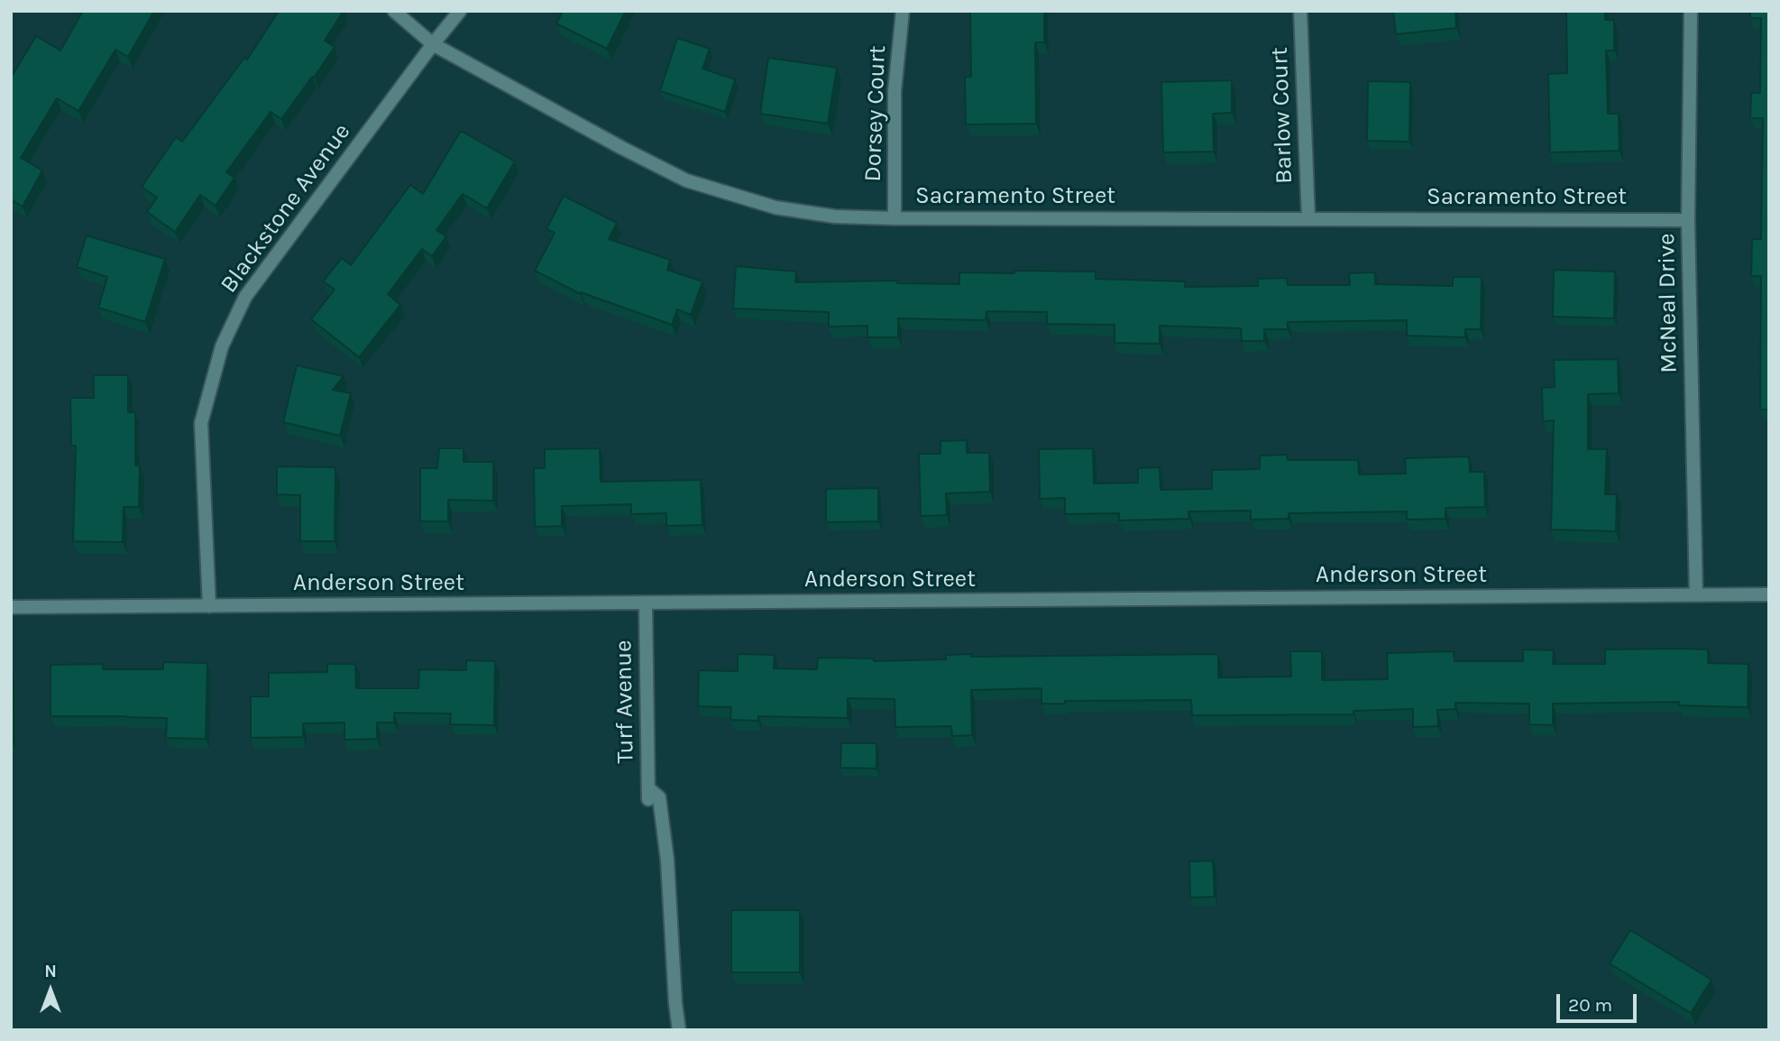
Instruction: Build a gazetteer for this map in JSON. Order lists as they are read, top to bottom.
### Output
{
  "streets": {
    "street": [
      "Dorsey Court",
      "Barlow Court",
      "Sacramento Street",
      "Blackstone Avenue",
      "McNeal Drive",
      "Anderson Street",
      "Turf Avenue"
    ]
  },
  "crossings": [
    ["Dorsey Court", "Sacramento Street"],
    ["Barlow Court", "Sacramento Street"],
    ["Sacramento Street", "Blackstone Avenue"],
    ["Sacramento Street", "McNeal Drive"],
    ["Blackstone Avenue", "Anderson Street"],
    ["McNeal Drive", "Anderson Street"],
    ["Anderson Street", "Turf Avenue"]
  ],
  "scale_bar": "20 m",
  "north": "top"
}
